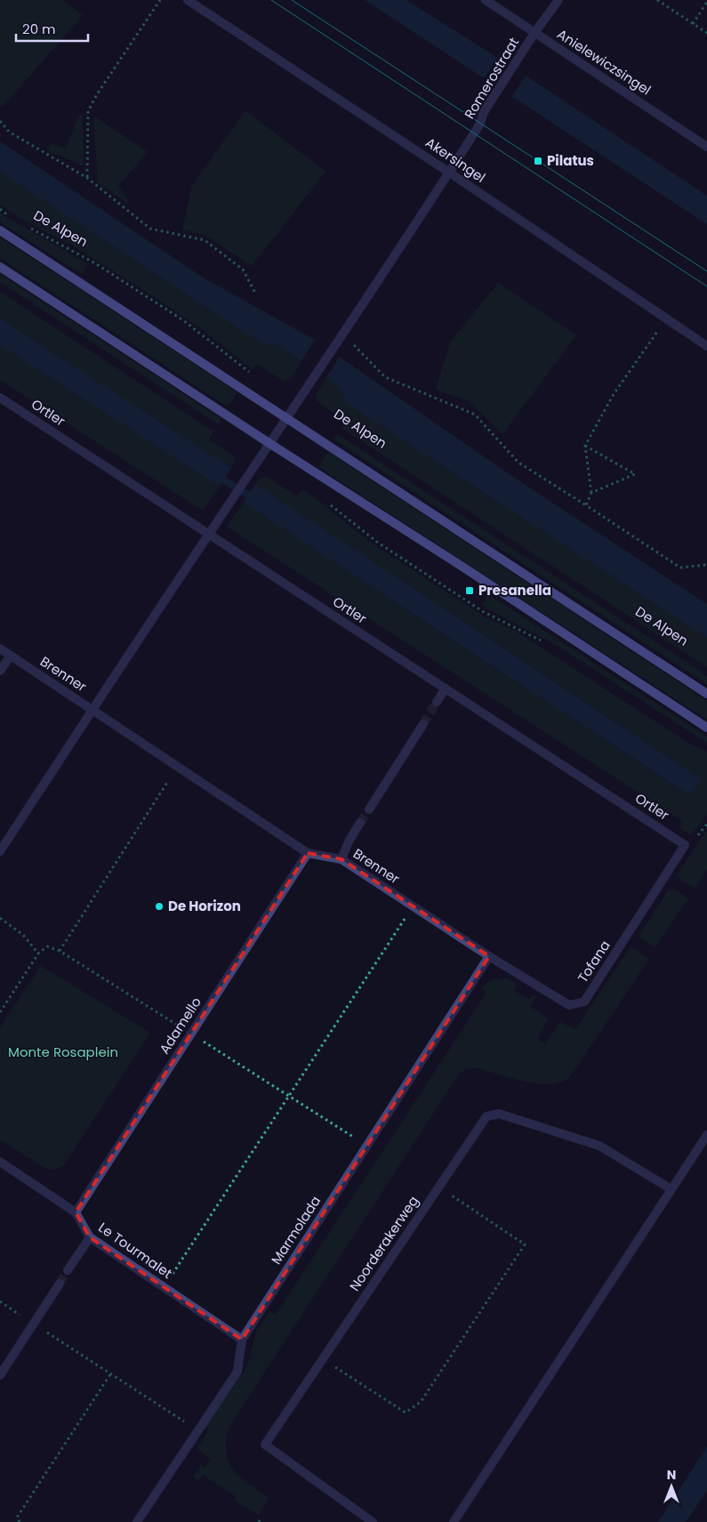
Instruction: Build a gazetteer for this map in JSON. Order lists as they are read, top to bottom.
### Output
{
  "streets": {
    "street": [
      "Anielewiczsingel",
      "Romerostraat",
      "Akersingel",
      "Ortler",
      "Brenner",
      "Tofana",
      "Adamello",
      "Marmolada",
      "Noorderakerweg",
      "Le Tourmalet"
    ],
    "path": ["De Alpen"]
  },
  "crossings": [
    ["Anielewiczsingel", "Romerostraat"],
    ["Romerostraat", "Akersingel"],
    ["Ortler", "Tofana"],
    ["Brenner", "Tofana"],
    ["Brenner", "Adamello"],
    ["Brenner", "Marmolada"],
    ["Tofana", "Marmolada"],
    ["Adamello", "Le Tourmalet"],
    ["Marmolada", "Le Tourmalet"]
  ],
  "parks": ["Monte Rosaplein"],
  "places": {
    "transit": ["Pilatus", "Presanella"],
    "other": ["De Horizon"]
  },
  "scale_bar": "20 m",
  "north": "top"
}
